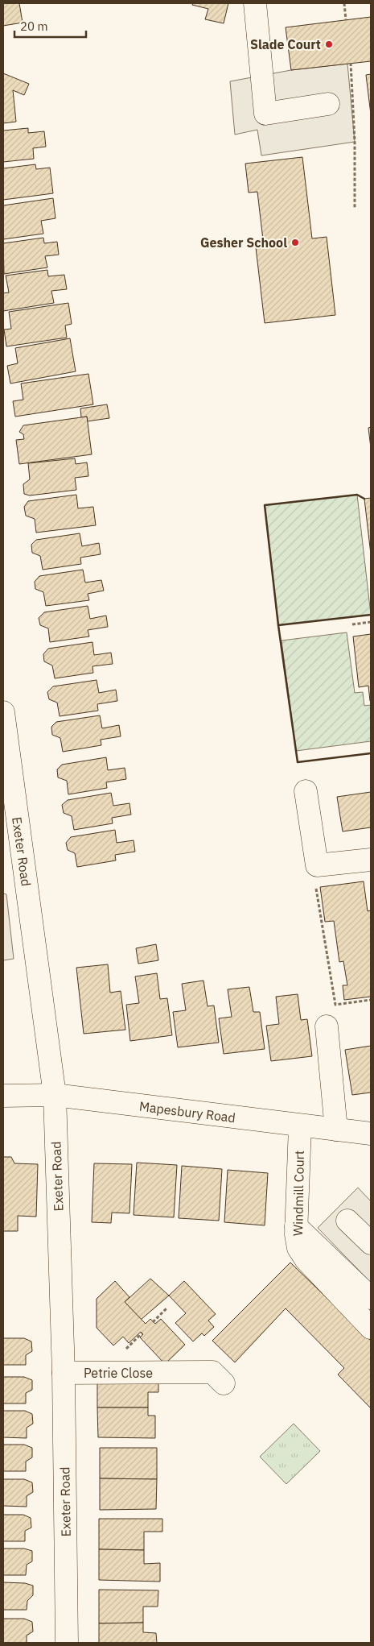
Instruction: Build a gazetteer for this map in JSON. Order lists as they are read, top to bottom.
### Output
{
  "streets": {
    "street": [
      "Exeter Road",
      "Mapesbury Road",
      "Windmill Court",
      "Petrie Close"
    ]
  },
  "crossings": [
    ["Exeter Road", "Mapesbury Road"],
    ["Exeter Road", "Petrie Close"],
    ["Mapesbury Road", "Windmill Court"]
  ],
  "places": ["Slade Court", "Gesher School"],
  "scale_bar": "20 m"
}
